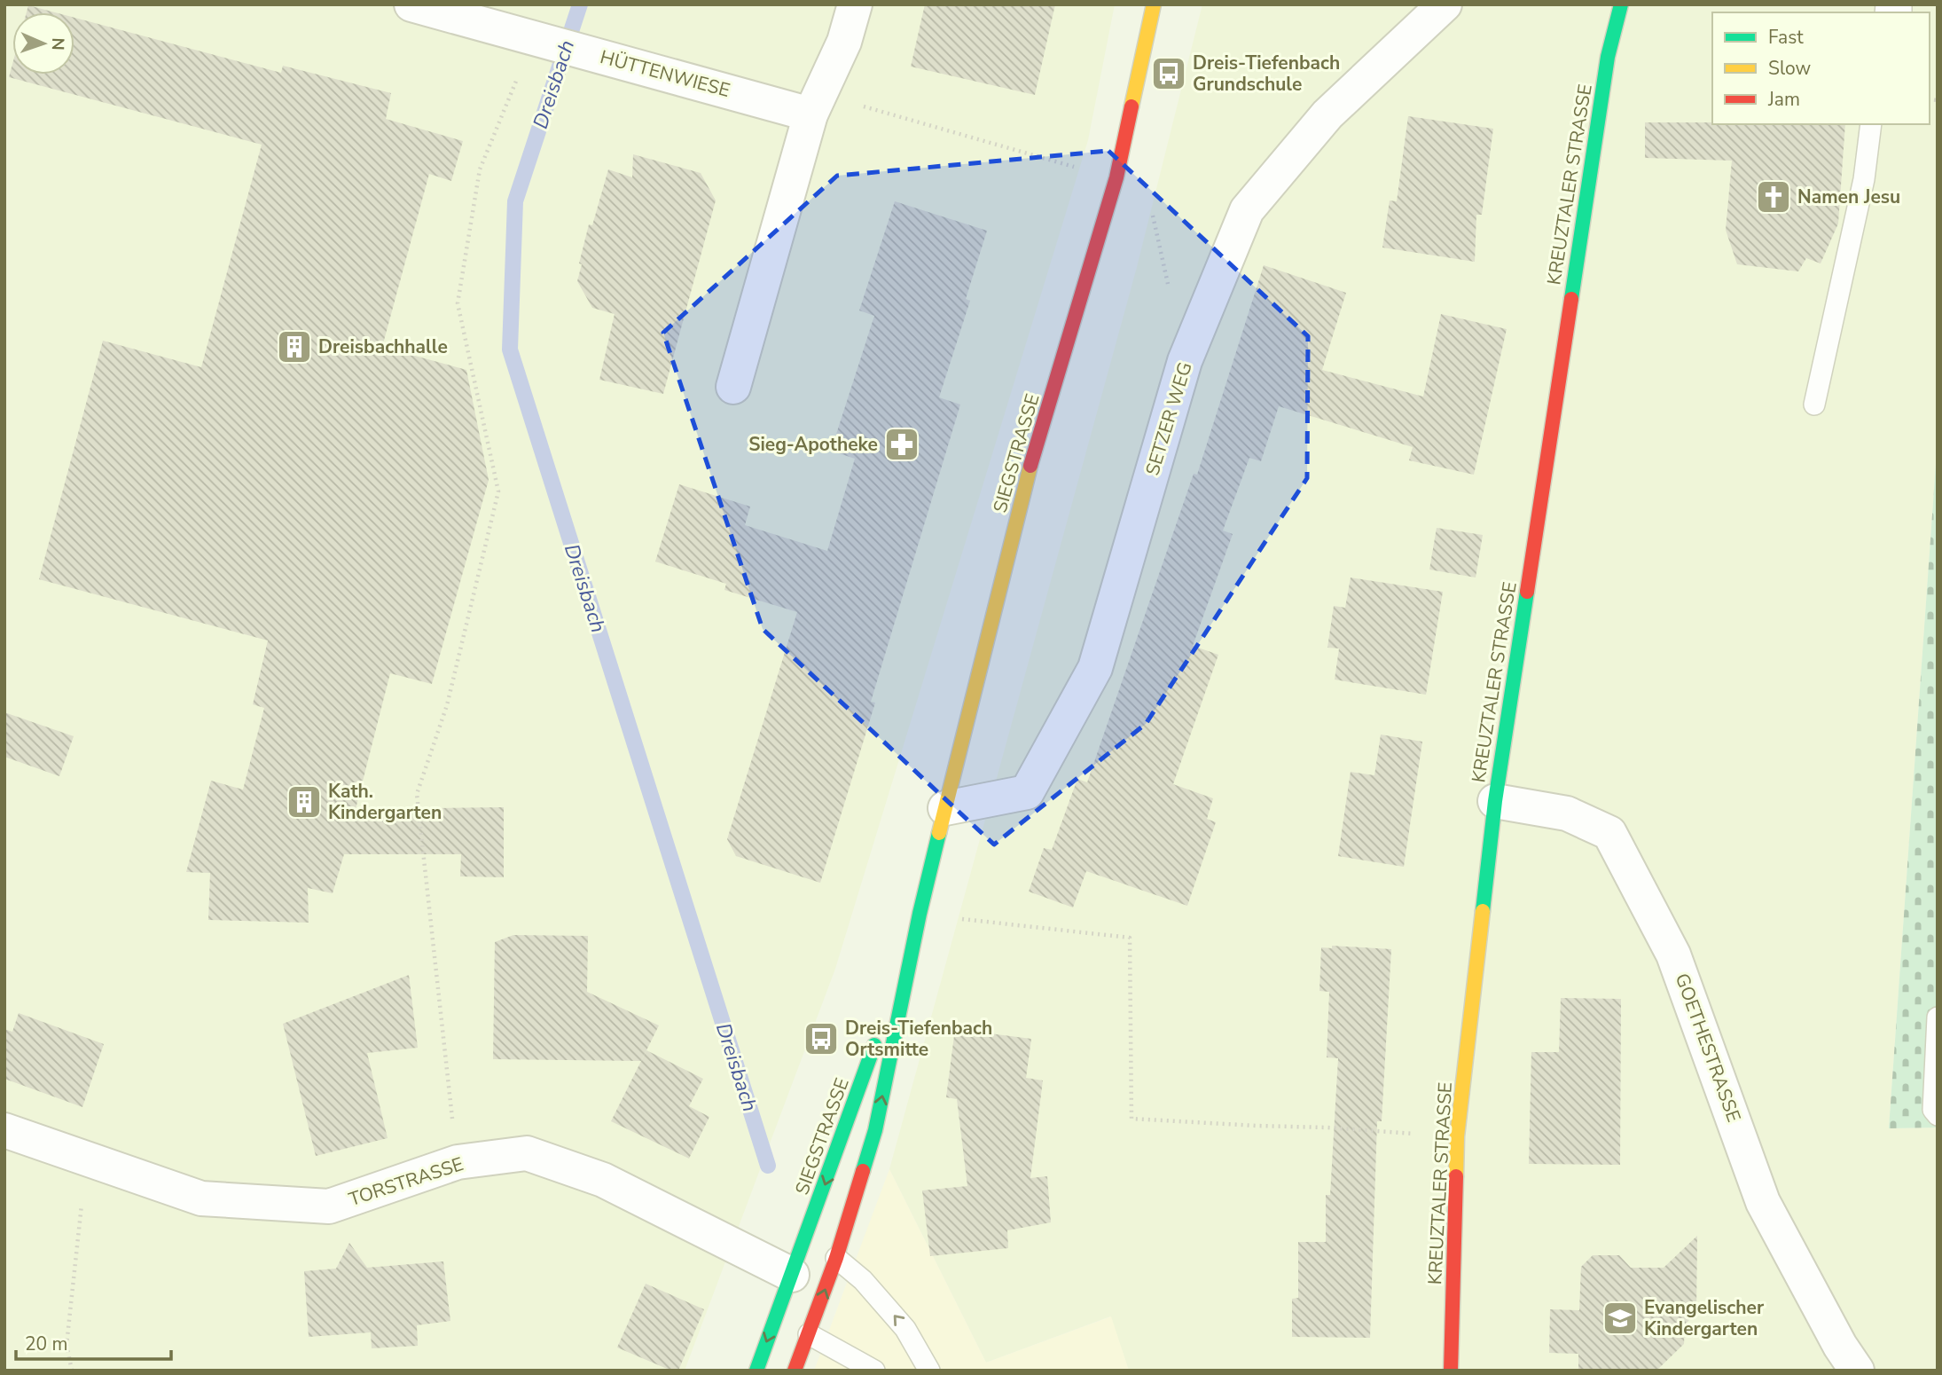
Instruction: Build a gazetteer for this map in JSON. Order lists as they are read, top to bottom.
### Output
{
  "streets": {
    "main road": ["KREUZTALER STRASSE", "SIEGSTRASSE"],
    "street": [
      "HÜTTENWIESE",
      "SETZER WEG",
      "GOETHESTRASSE",
      "TORSTRASSE"
    ]
  },
  "crossings": [
    ["KREUZTALER STRASSE", "GOETHESTRASSE"],
    ["SETZER WEG", "SIEGSTRASSE"],
    ["SIEGSTRASSE", "TORSTRASSE"]
  ],
  "water": ["Dreisbach"],
  "places": {
    "bus stop": ["Dreis-Tiefenbach Grundschule", "Dreis-Tiefenbach Ortsmitte"],
    "church": ["Namen Jesu"],
    "building": ["Dreisbachhalle", "Kath. Kindergarten"],
    "pharmacy": ["Sieg-Apotheke"],
    "school or university": ["Evangelischer Kindergarten"]
  },
  "legend": ["Fast", "Slow", "Jam"],
  "scale_bar": "20 m",
  "north": "right"
}
